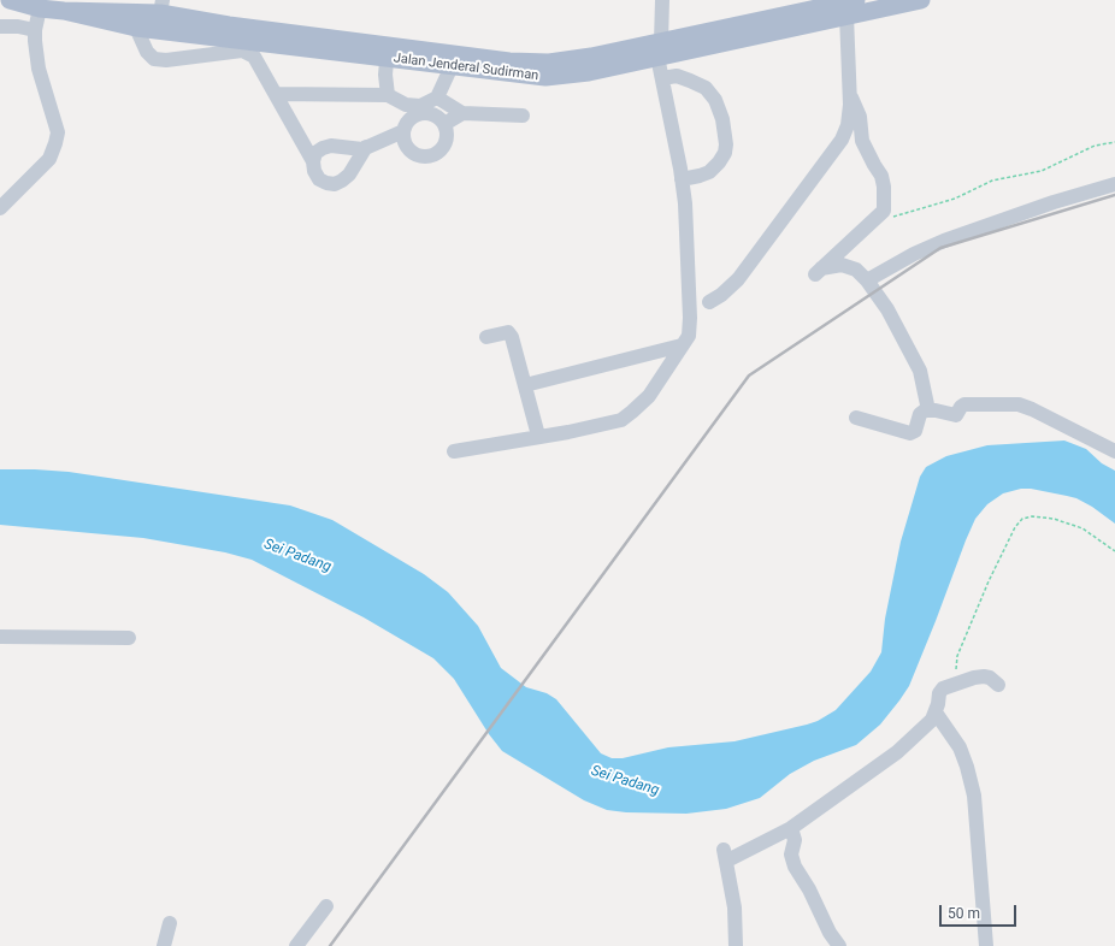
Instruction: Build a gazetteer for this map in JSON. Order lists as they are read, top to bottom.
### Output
{
  "streets": {
    "main road": ["Jalan Jenderal Sudirman"]
  },
  "water": ["Sei Padang"],
  "scale_bar": "50 m"
}
